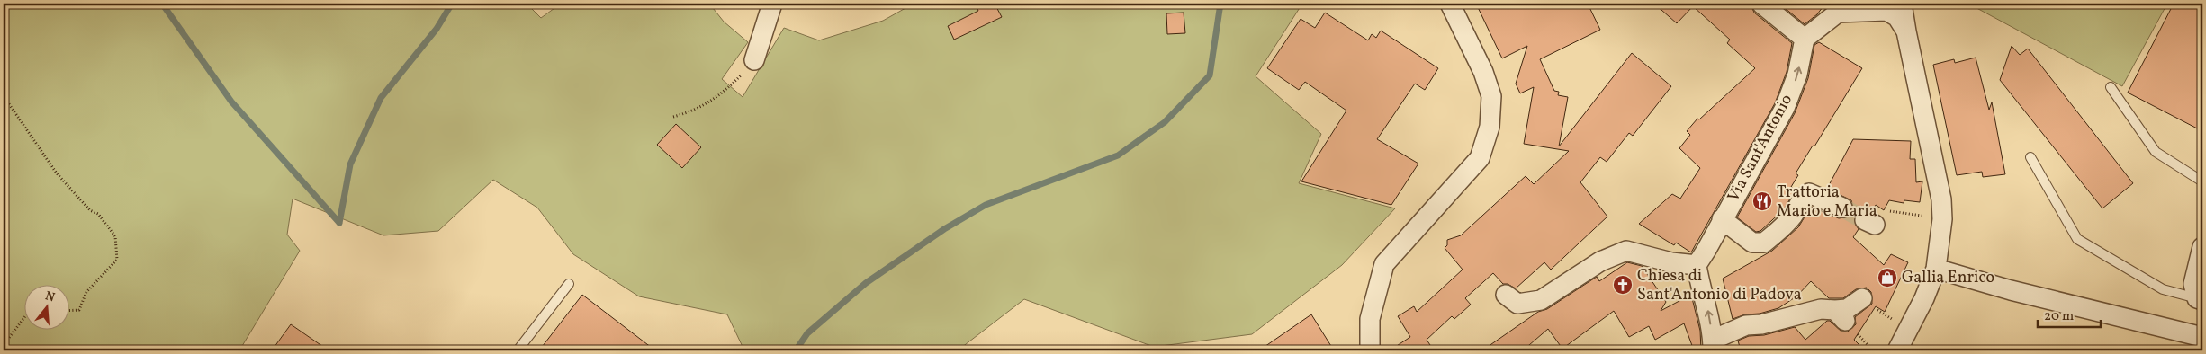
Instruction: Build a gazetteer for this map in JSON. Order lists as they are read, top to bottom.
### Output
{
  "streets": {
    "street": ["Via Sant'Antonio"]
  },
  "one_way": ["Via Sant'Antonio"],
  "places": {
    "restaurant": ["Trattoria Mario e Maria"],
    "shop": ["Gallia Enrico"],
    "church": ["Chiesa di Sant'Antonio di Padova"]
  },
  "scale_bar": "20 m",
  "north": "top"
}
